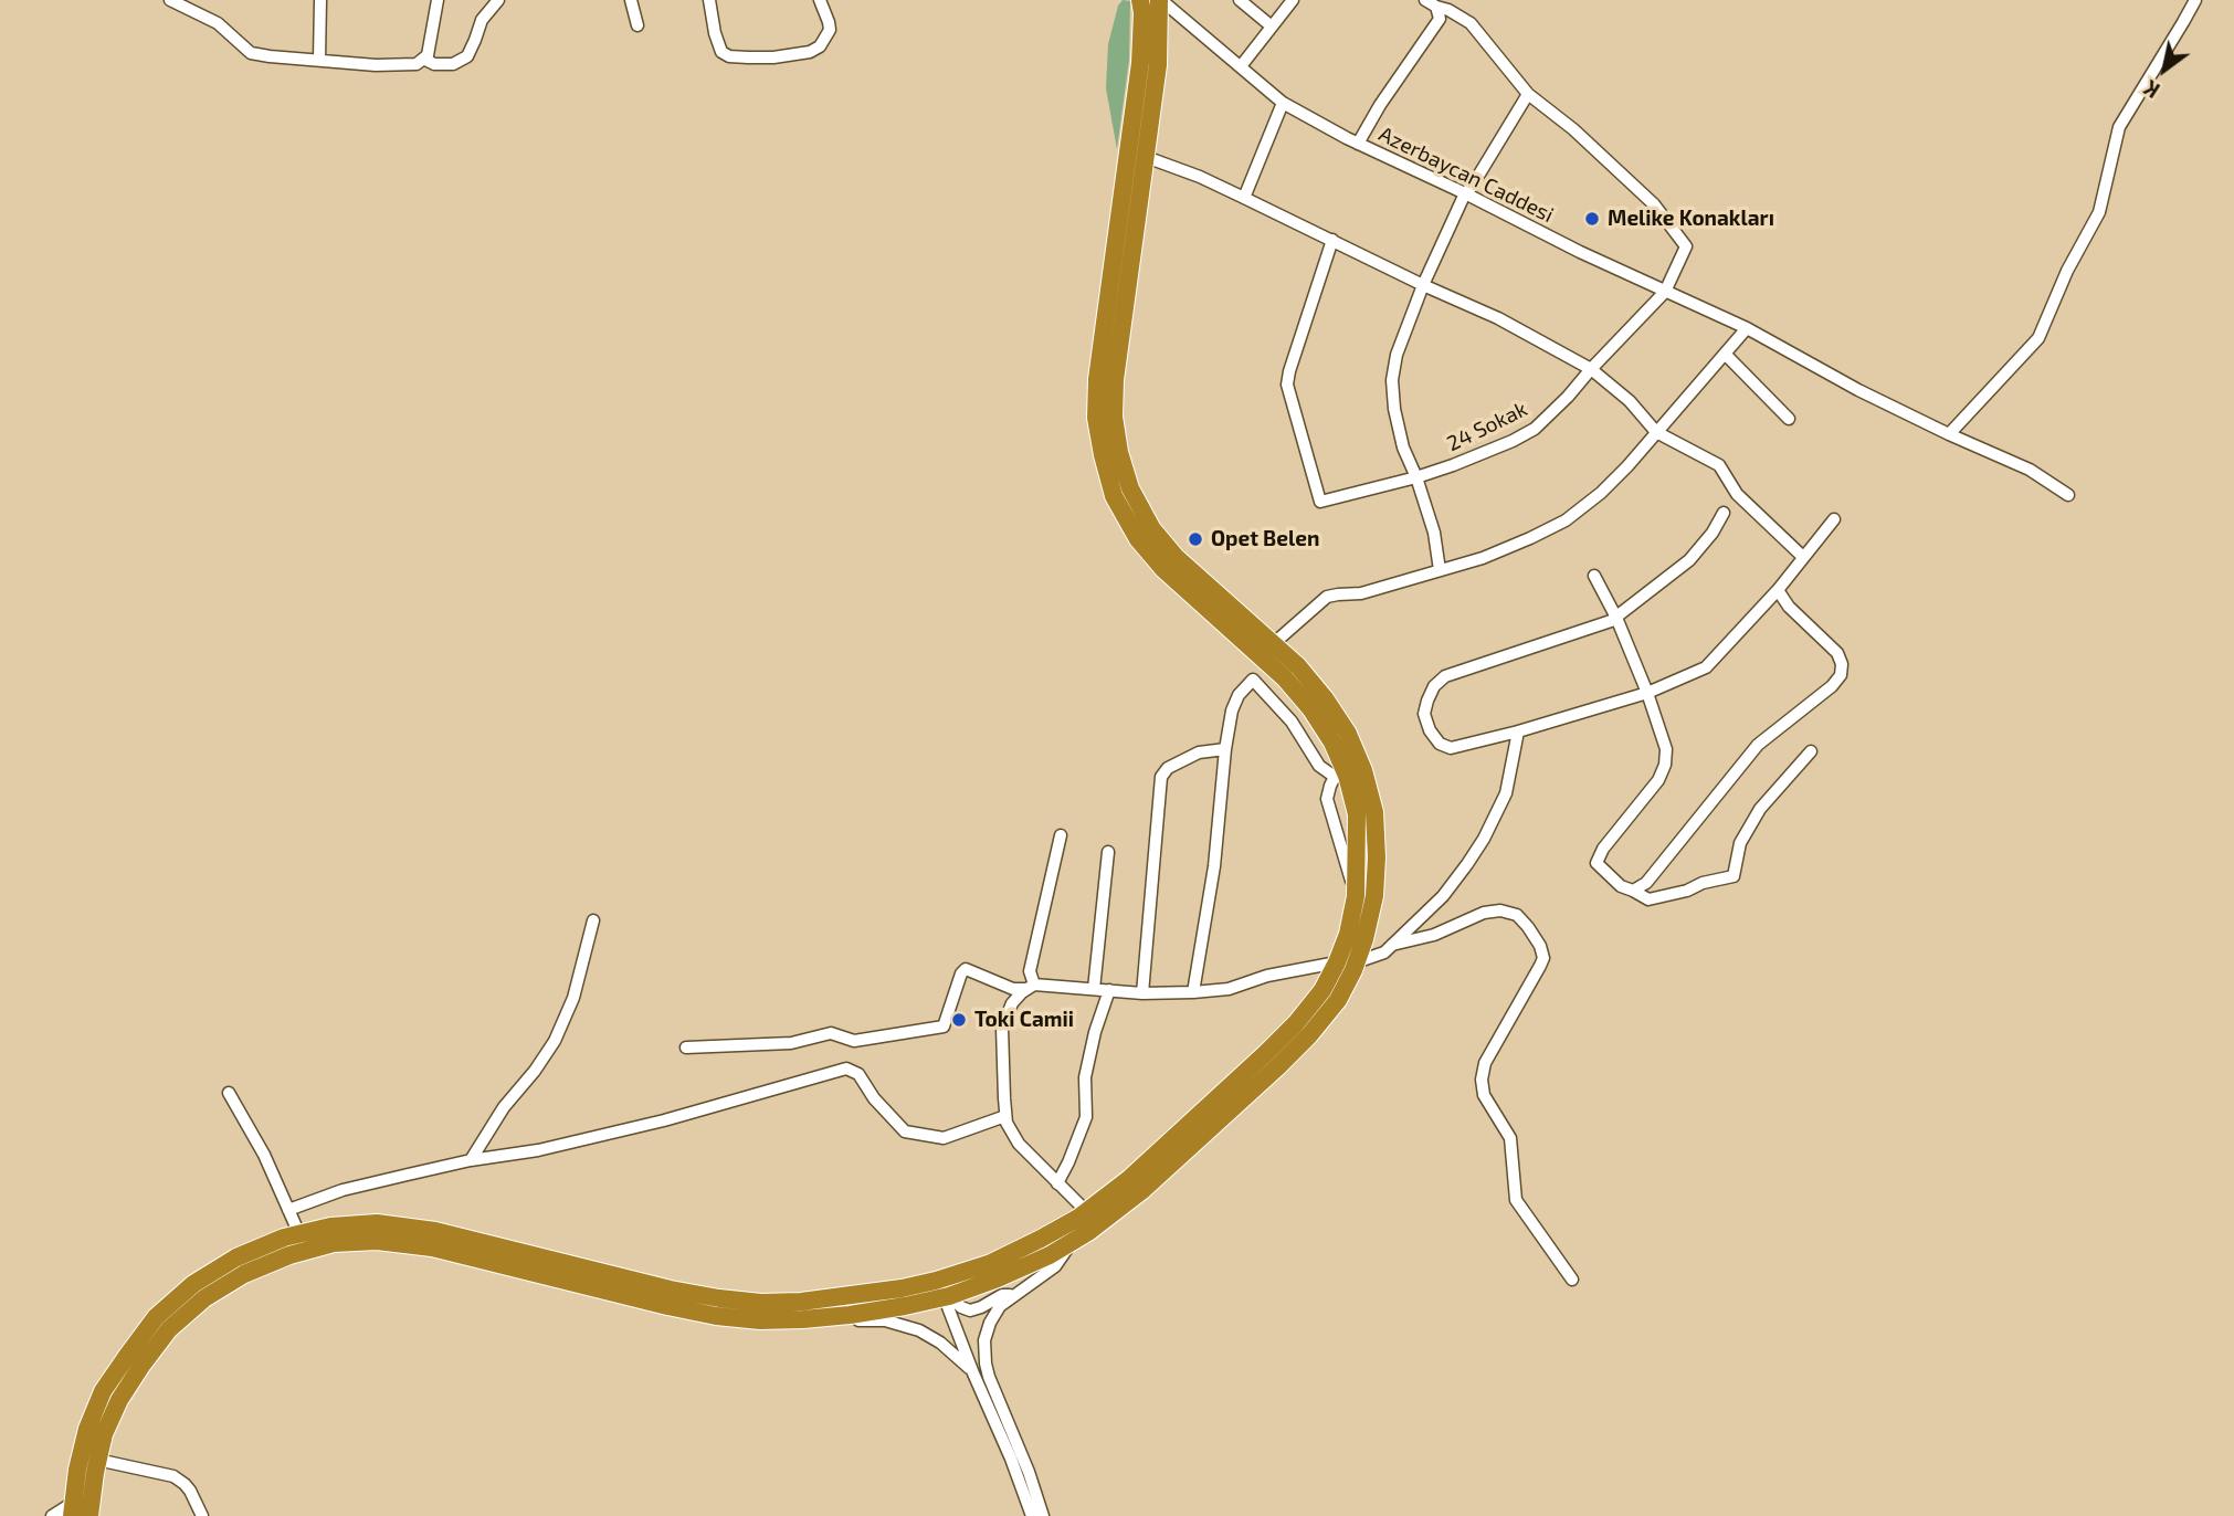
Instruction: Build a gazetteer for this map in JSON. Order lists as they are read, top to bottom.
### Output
{
  "streets": {
    "street": ["Azerbaycan Caddesi", "24 Sokak"]
  },
  "crossings": [
    ["Azerbaycan Caddesi", "24 Sokak"]
  ],
  "places": ["Melike Konakları", "Opet Belen", "Toki Camii"],
  "north": "bottom left"
}
